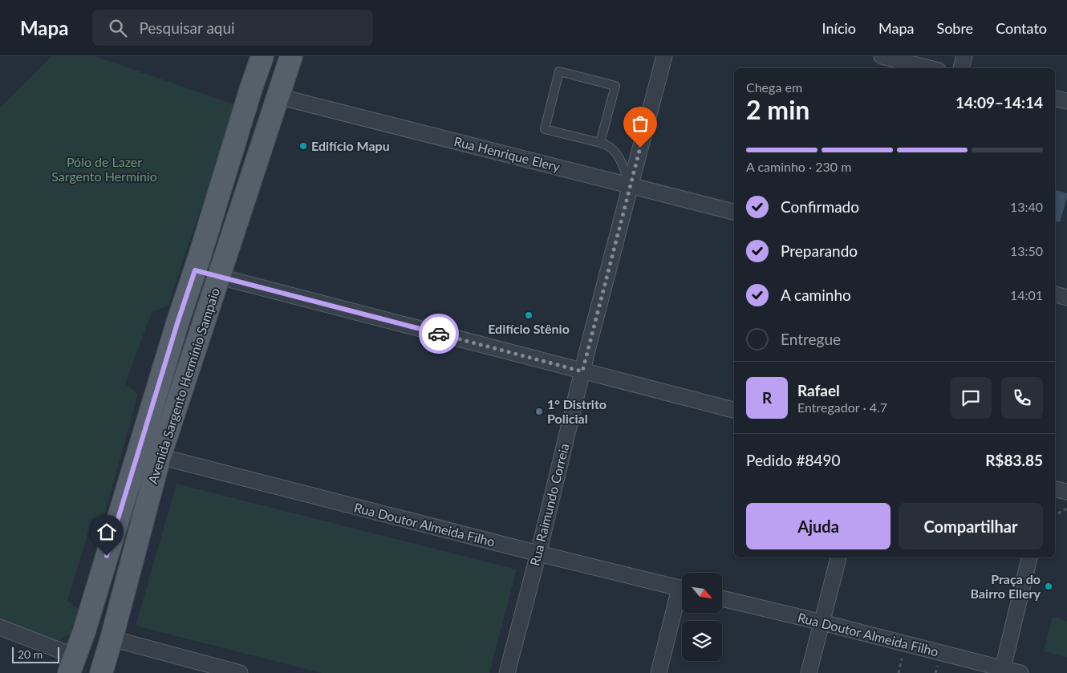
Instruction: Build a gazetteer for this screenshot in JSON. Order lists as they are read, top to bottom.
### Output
{
  "streets": {
    "main road": ["Avenida Sargento Hermínio Sampaio"],
    "street": ["Rua Henrique Elery", "Rua Raimundo Correia", "Rua Doutor Almeida Filho"]
  },
  "crossings": [
    ["Rua Henrique Elery", "Avenida Sargento Hermínio Sampaio"],
    ["Rua Henrique Elery", "Rua Raimundo Correia"],
    ["Avenida Sargento Hermínio Sampaio", "Rua Doutor Almeida Filho"],
    ["Rua Raimundo Correia", "Rua Doutor Almeida Filho"]
  ],
  "parks": ["Pólo de Lazer Sargento Hermínio"],
  "places": [
    "Edifício Mapu",
    "Edifício Stênio",
    "1° Distrito Policial",
    "Praça do Bairro Ellery"
  ],
  "scale_bar": "20 m",
  "north": "bottom right",
  "page": {
    "header": "Mapa",
    "search": "Pesquisar aqui",
    "nav": [
      "Início",
      "Mapa",
      "Sobre",
      "Contato"
    ],
    "heading": ["2 min", "Chega em", "14:09–14:14"],
    "panel": [
      "Rafael",
      "Entregador · 4.7",
      "Pedido #8490",
      "R$83.85"
    ],
    "bar": "A caminho · 230 m",
    "list": [
      ["Confirmado", "13:40"],
      ["Preparando", "13:50"],
      ["A caminho", "14:01"],
      "Entregue"
    ],
    "round": "R",
    "buttons": ["Ajuda", "Compartilhar"],
    "scale": "20 m"
  }
}
